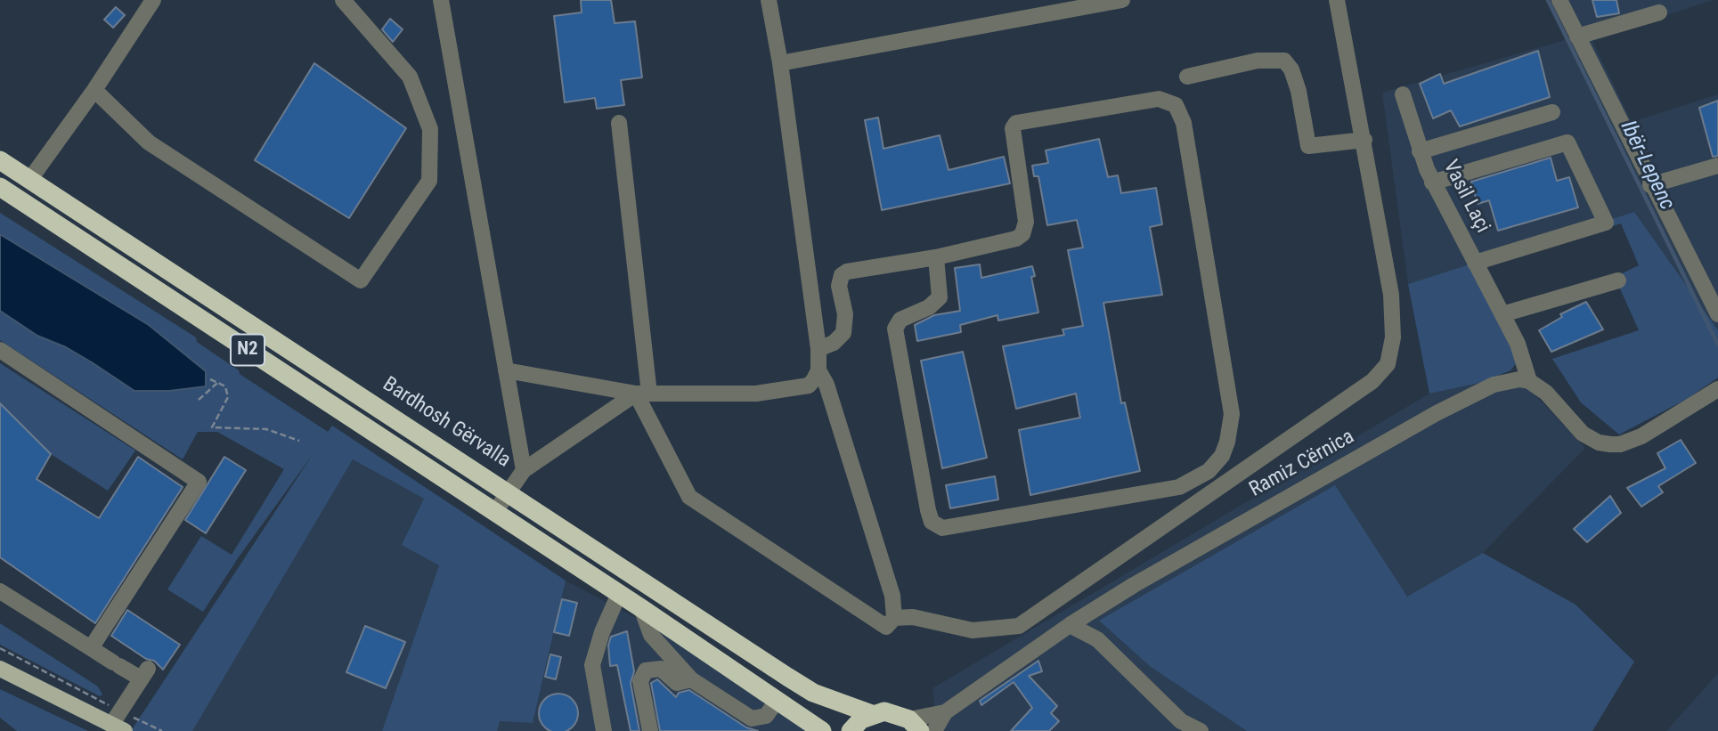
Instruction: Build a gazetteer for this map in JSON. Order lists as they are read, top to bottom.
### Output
{
  "streets": {
    "highway": ["N2", "Bardhosh Gërvalla"],
    "street": ["Vasil Laçi", "Ramiz Cërnica"]
  },
  "crossings": [
    ["Vasil Laçi", "Ramiz Cërnica"],
    ["N2", "Bardhosh Gërvalla"],
    ["N2", "Ramiz Cërnica"]
  ],
  "water": ["Ibër-Lepenc"]
}
